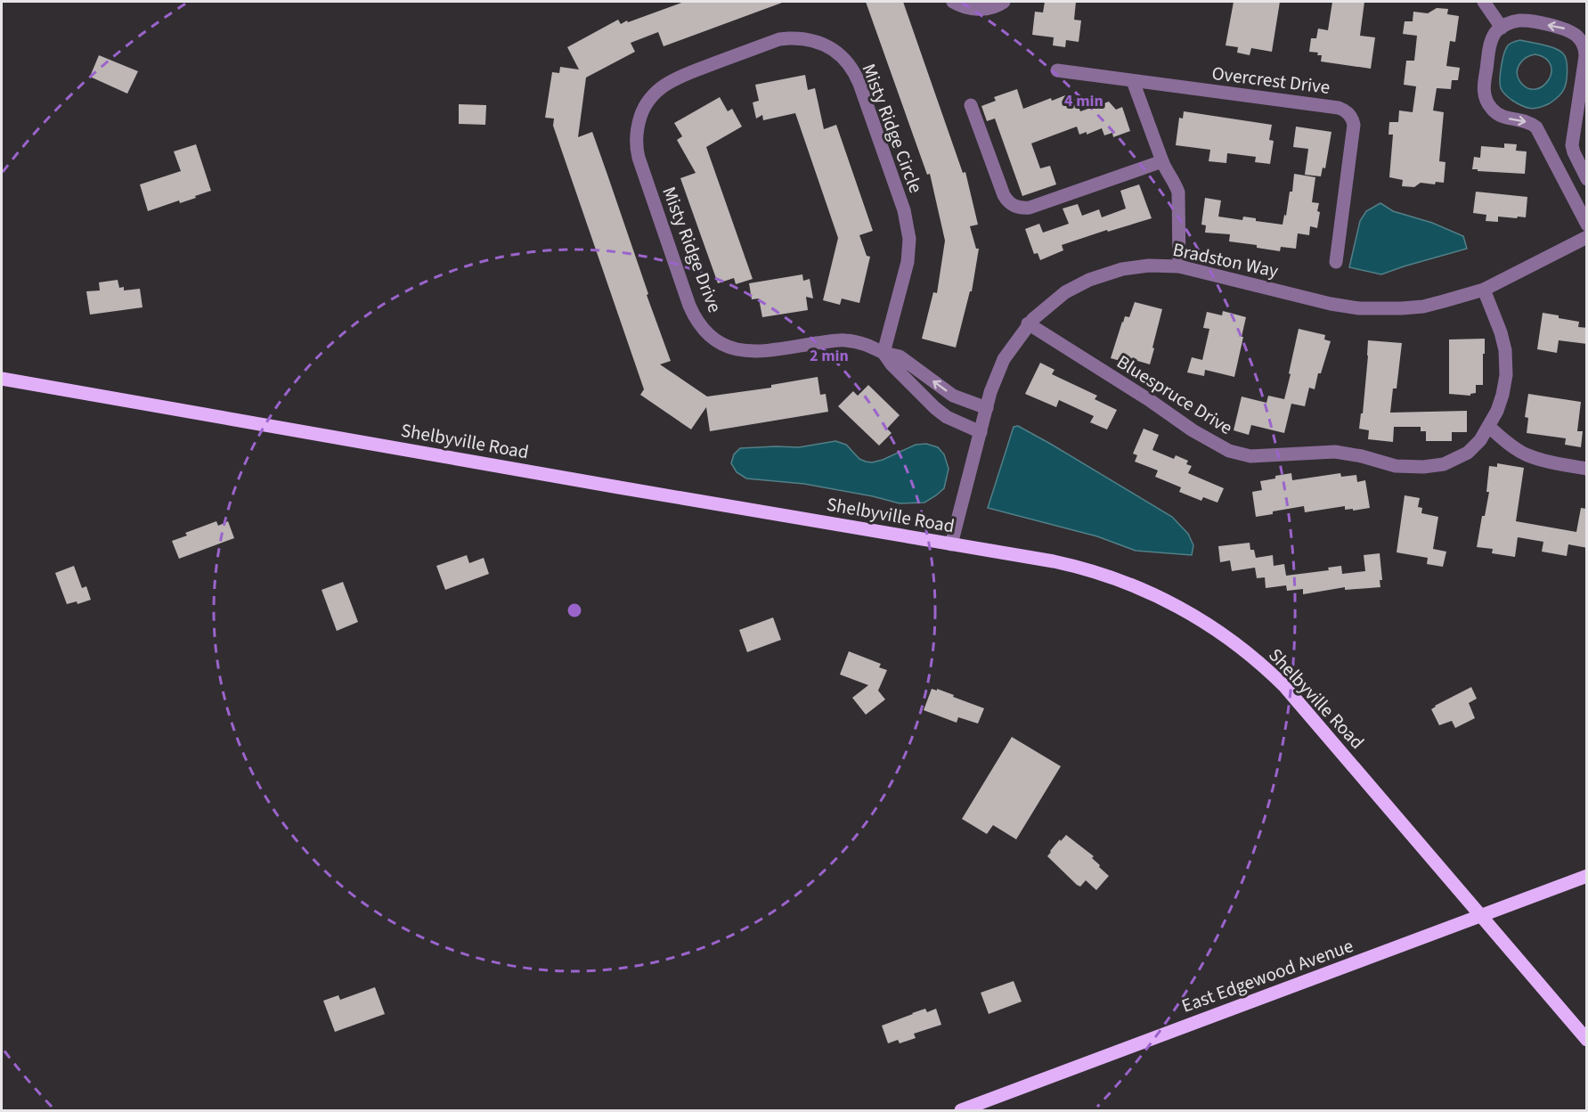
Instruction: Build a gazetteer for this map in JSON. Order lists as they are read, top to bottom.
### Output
{
  "streets": {
    "main road": ["Shelbyville Road", "East Edgewood Avenue"],
    "street": [
      "Overcrest Drive",
      "Misty Ridge Circle",
      "Misty Ridge Drive",
      "Bradston Way",
      "Bluespruce Drive"
    ]
  },
  "crossings": [
    ["Misty Ridge Circle", "Misty Ridge Drive"],
    ["Misty Ridge Drive", "Bradston Way"],
    ["Bradston Way", "Bluespruce Drive"],
    ["Bradston Way", "Shelbyville Road"],
    ["Shelbyville Road", "East Edgewood Avenue"]
  ],
  "rings": ["4 min", "2 min"]
}
